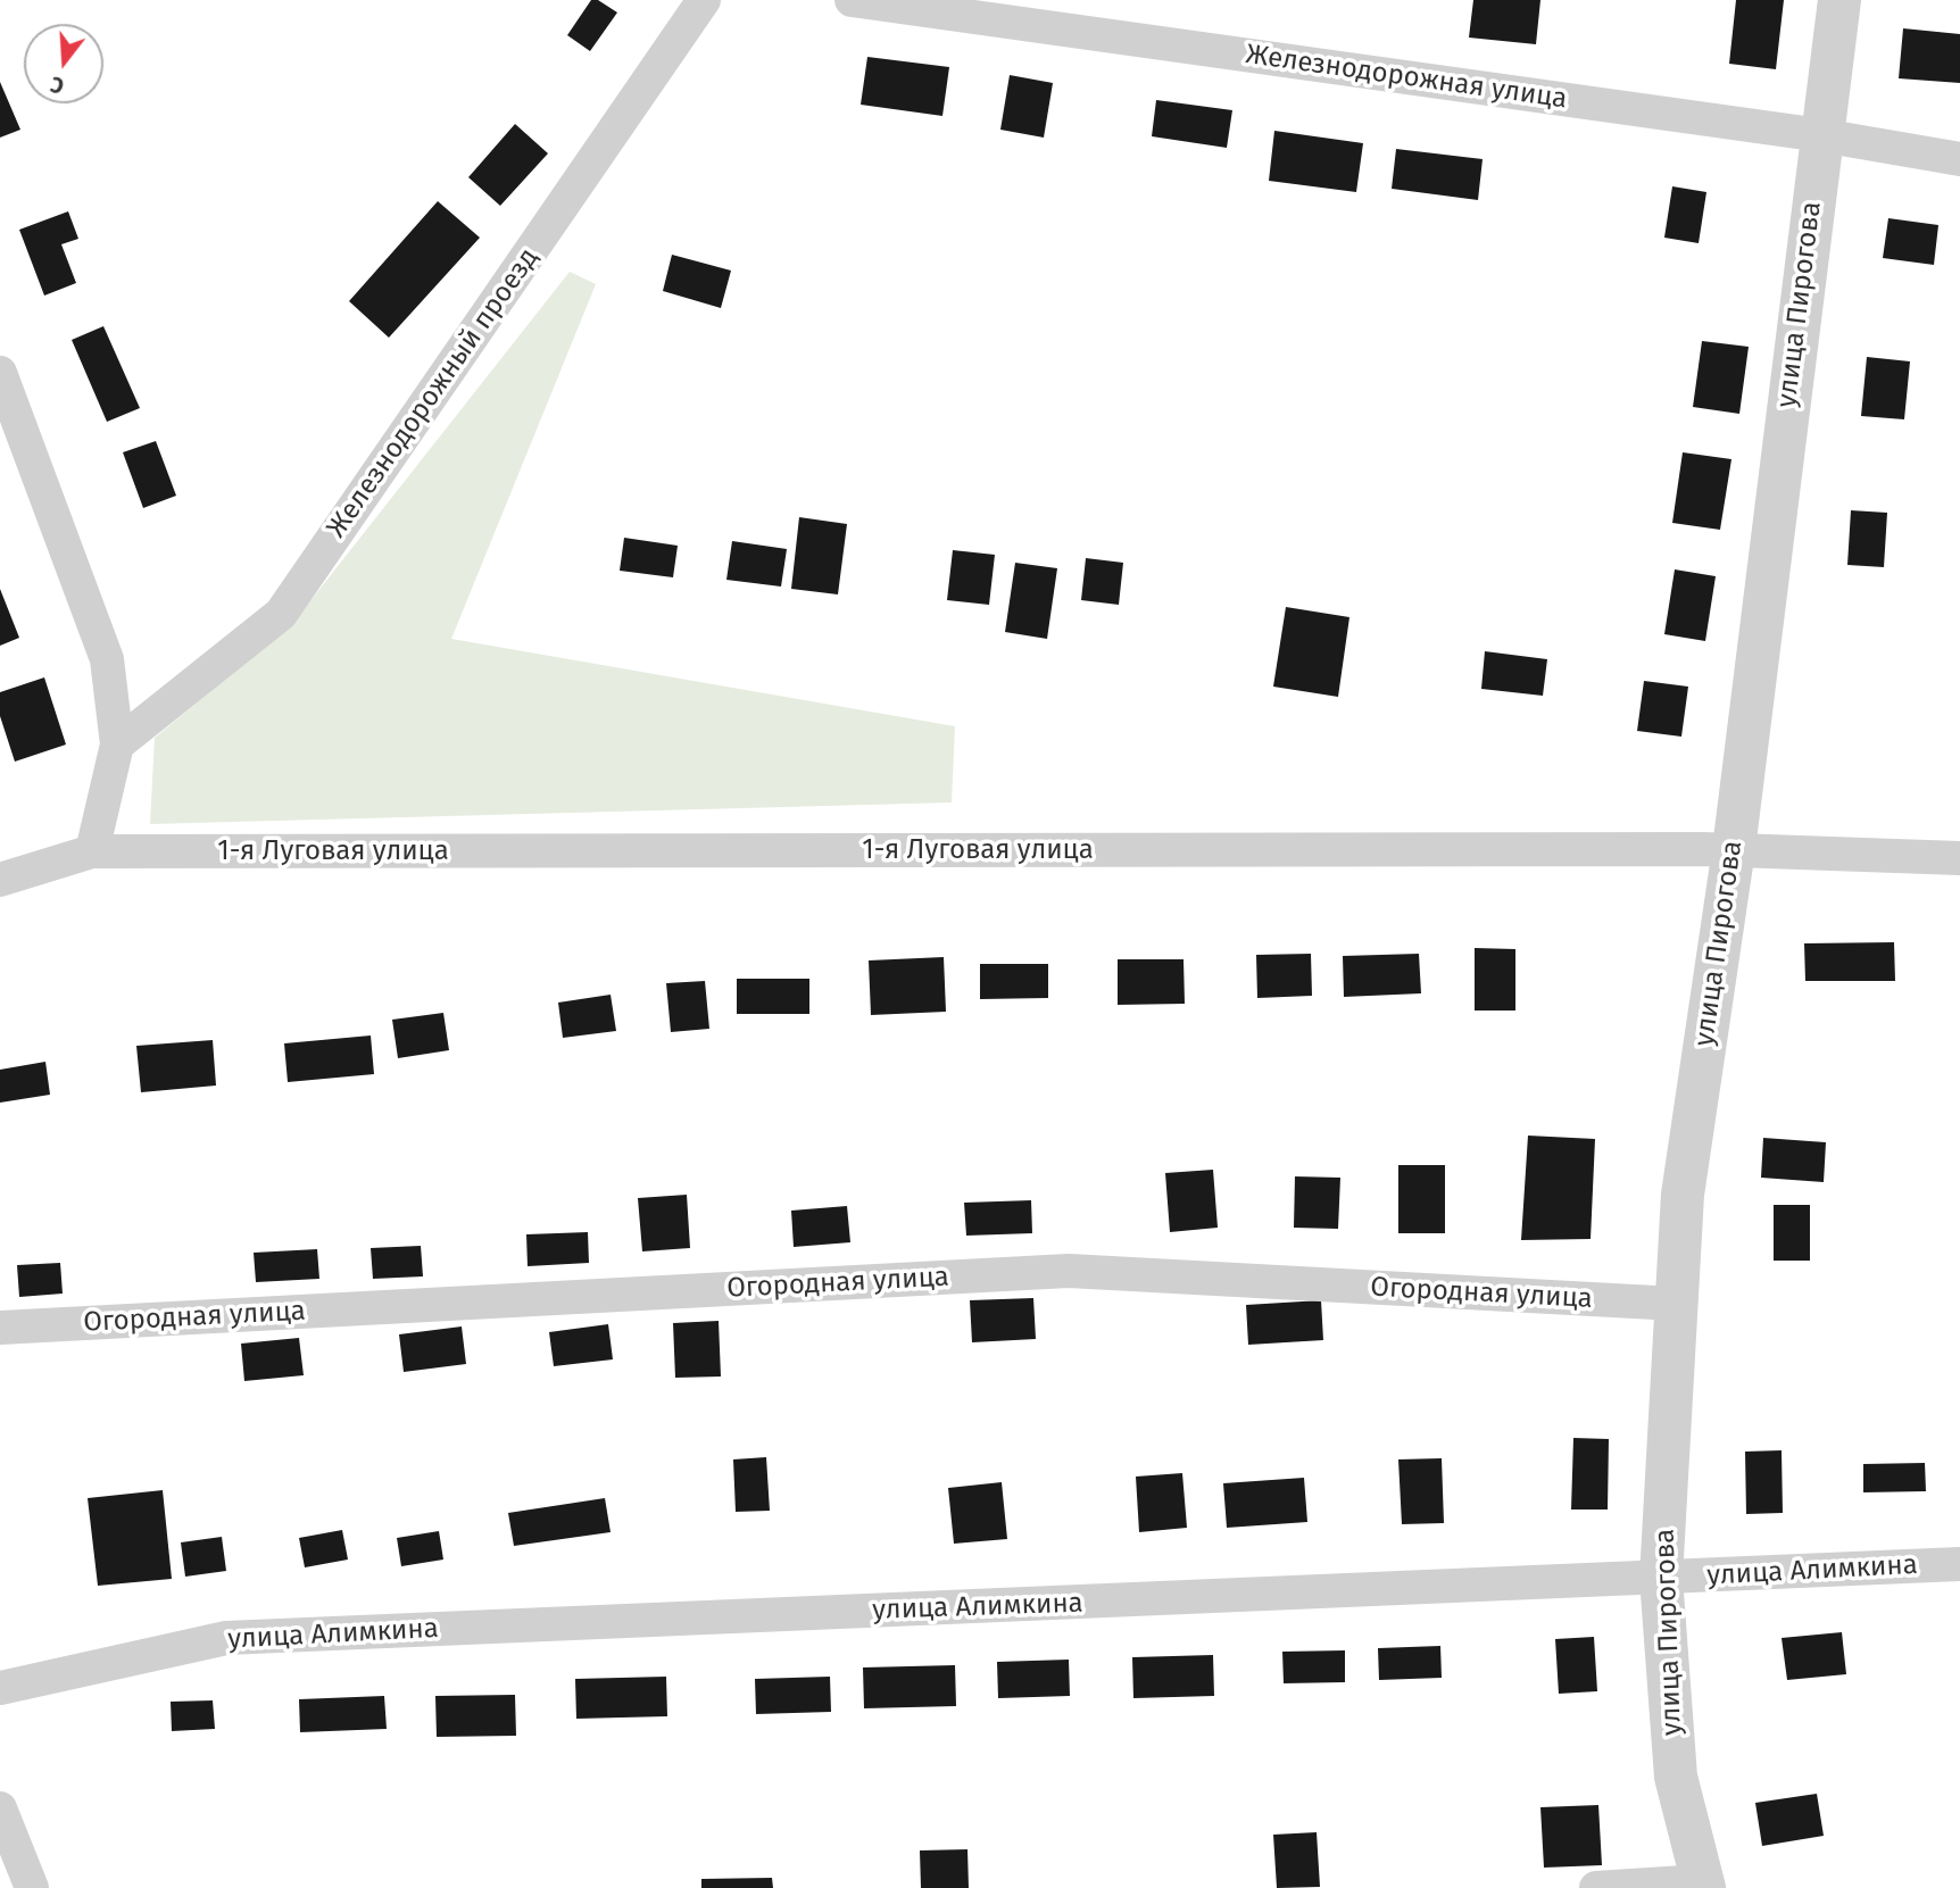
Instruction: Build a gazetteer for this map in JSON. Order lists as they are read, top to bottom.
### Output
{
  "streets": {
    "street": [
      "Железнодорожная улица",
      "улица Пирогова",
      "Железнодорожный проезд",
      "1-я Луговая улица",
      "Огородная улица",
      "улица Алимкина"
    ]
  },
  "crossings": [
    ["Железнодорожная улица", "улица Пирогова"],
    ["улица Пирогова", "1-я Луговая улица"],
    ["улица Пирогова", "Огородная улица"],
    ["улица Пирогова", "улица Алимкина"]
  ],
  "north": "bottom"
}
